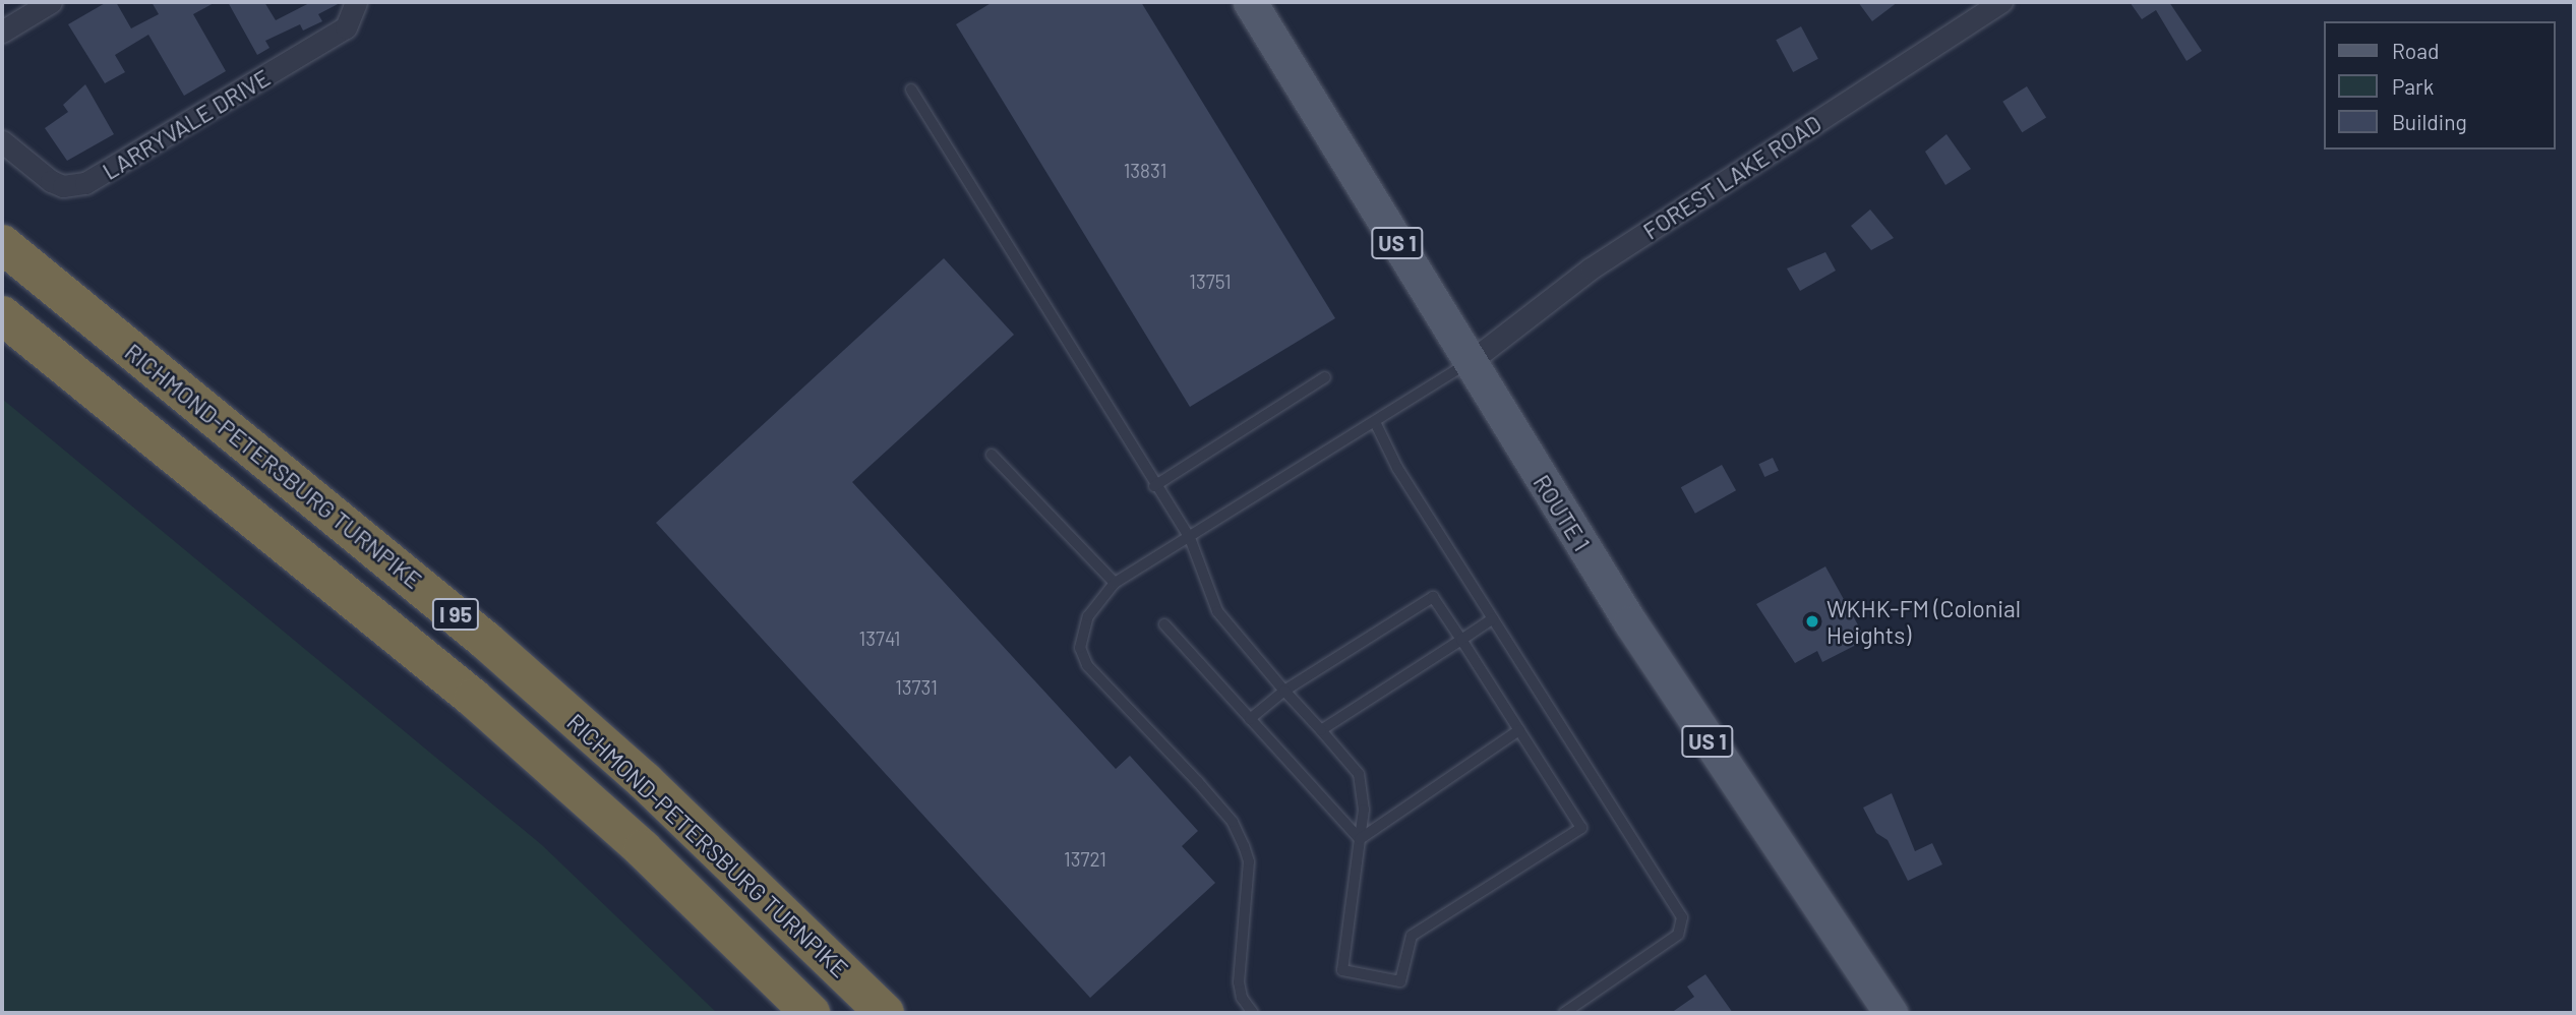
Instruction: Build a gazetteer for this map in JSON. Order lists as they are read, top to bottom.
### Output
{
  "streets": {
    "highway": ["RICHMOND-PETERSBURG TURNPIKE", "I 95"],
    "main road": ["US 1", "ROUTE 1"],
    "street": ["LARRYVALE DRIVE", "FOREST LAKE ROAD"]
  },
  "crossings": [
    ["FOREST LAKE ROAD", "ROUTE 1"]
  ],
  "places": ["WKHK-FM (Colonial Heights)"],
  "house_numbers": [
    "13831",
    "13751",
    "13741",
    "13731",
    "13721"
  ],
  "legend": ["Road", "Park", "Building"]
}
